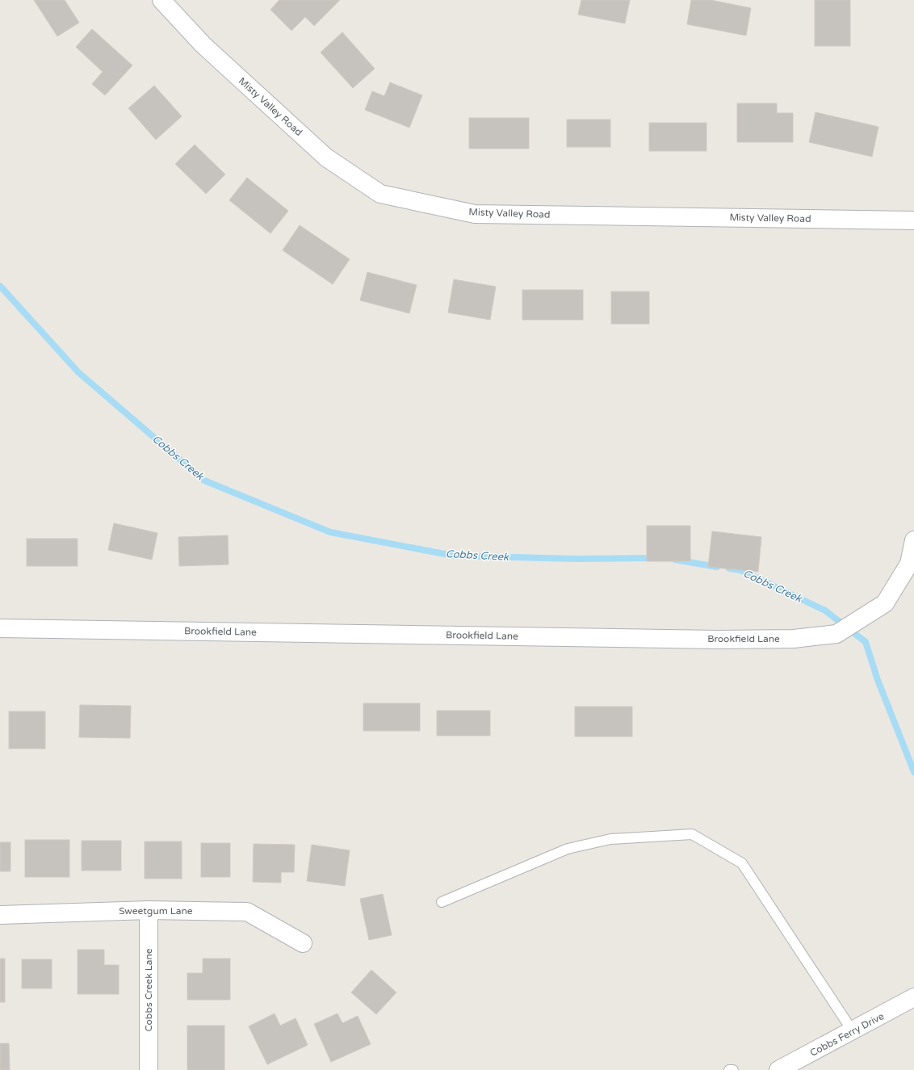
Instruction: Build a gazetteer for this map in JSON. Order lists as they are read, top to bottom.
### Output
{
  "streets": {
    "street": [
      "Misty Valley Road",
      "Brookfield Lane",
      "Sweetgum Lane",
      "Cobbs Creek Lane",
      "Cobbs Ferry Drive"
    ]
  },
  "crossings": [
    ["Sweetgum Lane", "Cobbs Creek Lane"]
  ],
  "water": ["Cobbs Creek"]
}
